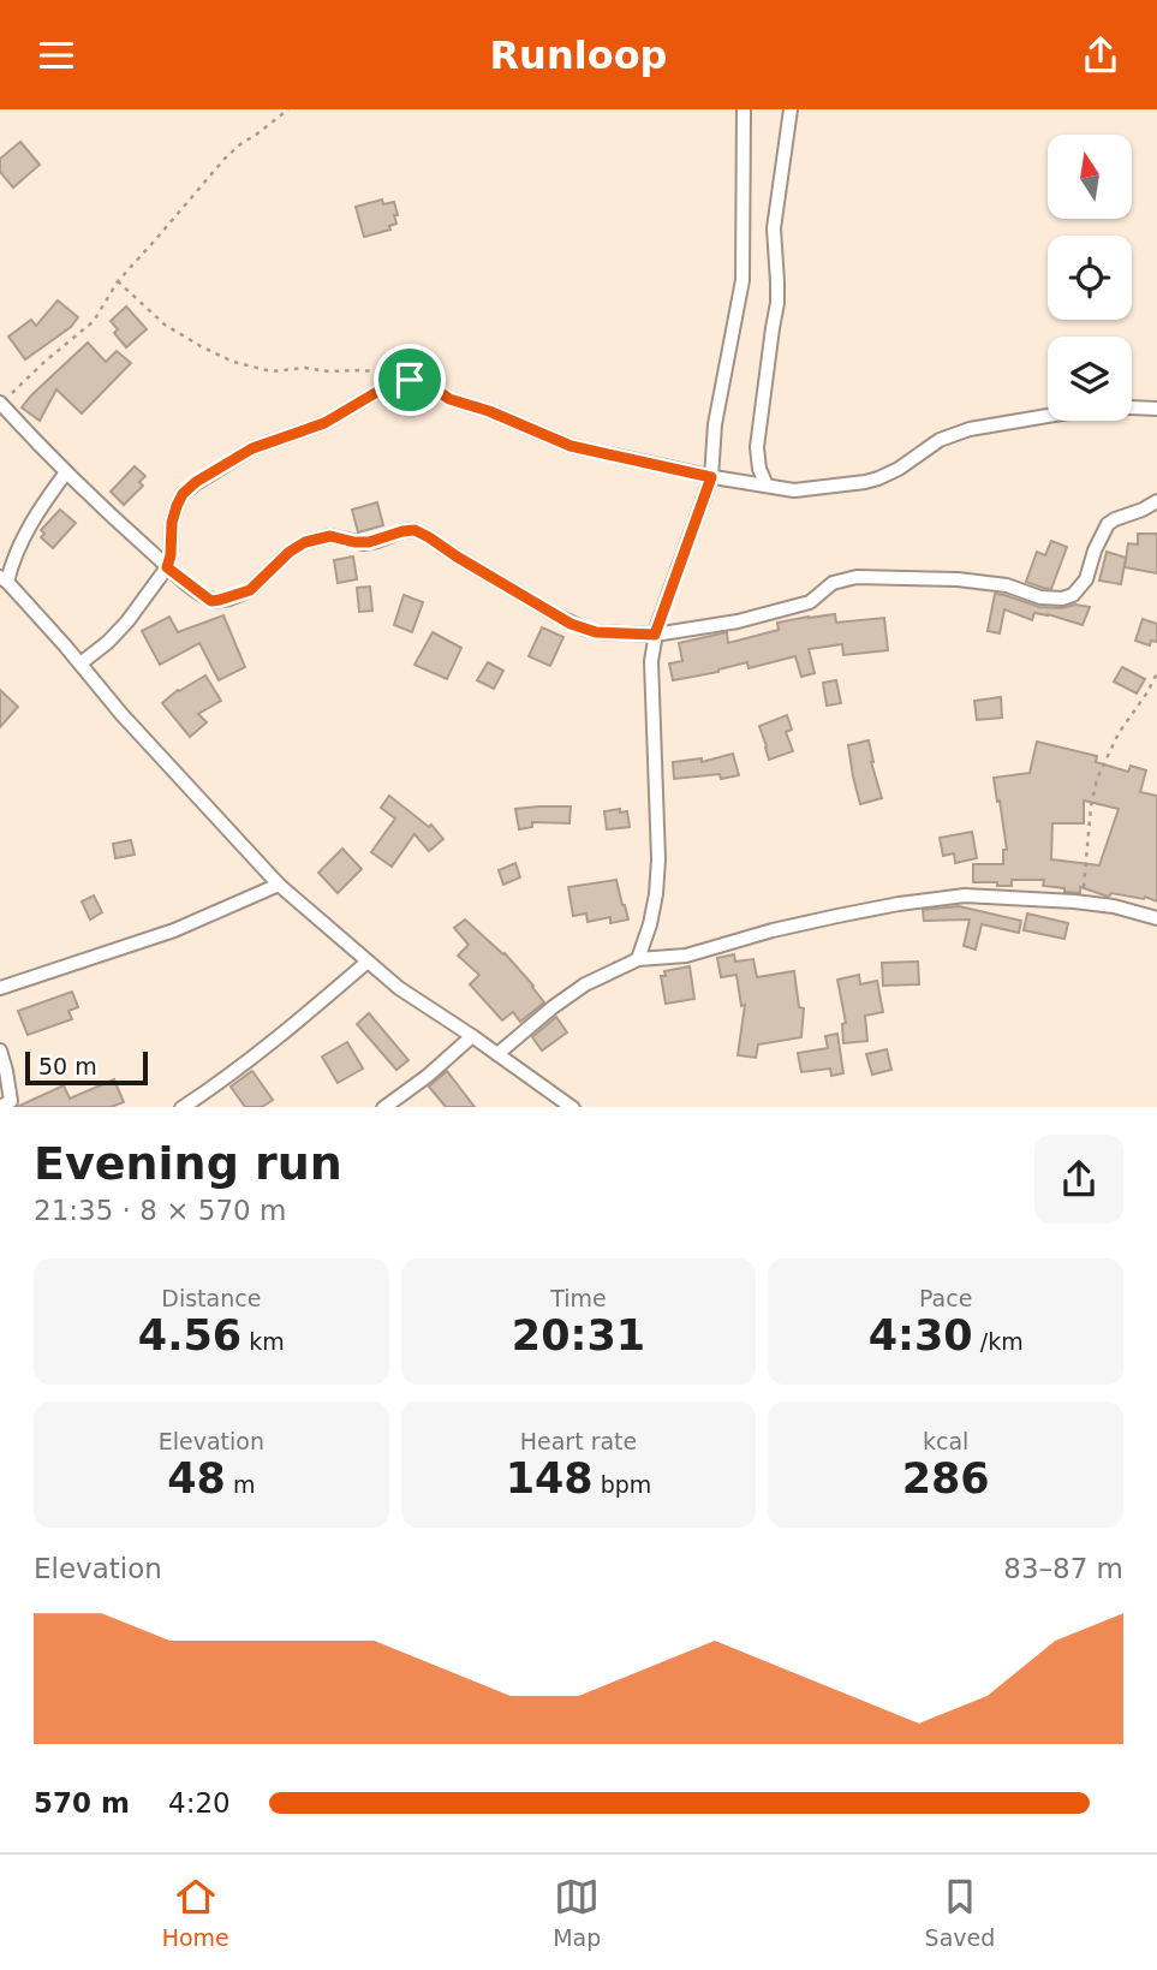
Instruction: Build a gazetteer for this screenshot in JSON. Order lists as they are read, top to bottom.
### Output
{
  "scale_bar": "50 m",
  "north": "top",
  "page": {
    "header": "Runloop",
    "scale": "50 m",
    "heading": ["Evening run", "21:35 · 8 × 570 m"],
    "stats": [
      ["Distance", "4.56 km"],
      ["Time", "20:31"],
      ["Pace", "4:30 /km"],
      ["Elevation", "48 m"],
      ["Heart rate", "148 bpm"],
      ["kcal", "286"]
    ],
    "chart": ["Elevation", "83–87 m"],
    "list": [
      {
        "name": "570 m",
        "note": "4:20"
      }
    ],
    "tabs": ["Home", "Map", "Saved"]
  }
}
